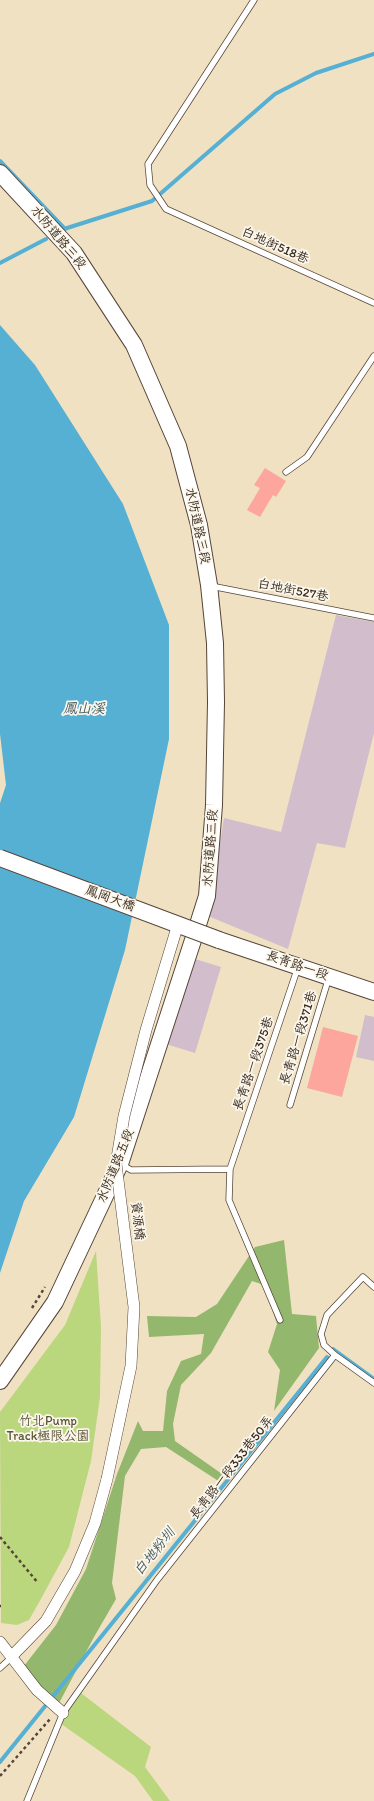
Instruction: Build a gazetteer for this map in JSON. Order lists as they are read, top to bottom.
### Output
{
  "streets": {
    "street": [
      "水防道路三段",
      "鳳岡大橋",
      "長青路一段",
      "水防道路五段",
      "資源橋"
    ],
    "lane": [
      "白地街518巷",
      "白地街527巷",
      "長青路一段371巷",
      "長青路一段375巷",
      "長青路一段333巷50弄"
    ]
  },
  "crossings": [
    ["水防道路三段", "白地街527巷"],
    ["水防道路三段", "水防道路五段"],
    ["鳳岡大橋", "長青路一段"],
    ["鳳岡大橋", "資源橋"],
    ["長青路一段", "長青路一段371巷"],
    ["長青路一段", "長青路一段375巷"]
  ],
  "water": ["鳳山溪", "白地粉圳"],
  "parks": ["竹北Pump Track極限公園"]
}
